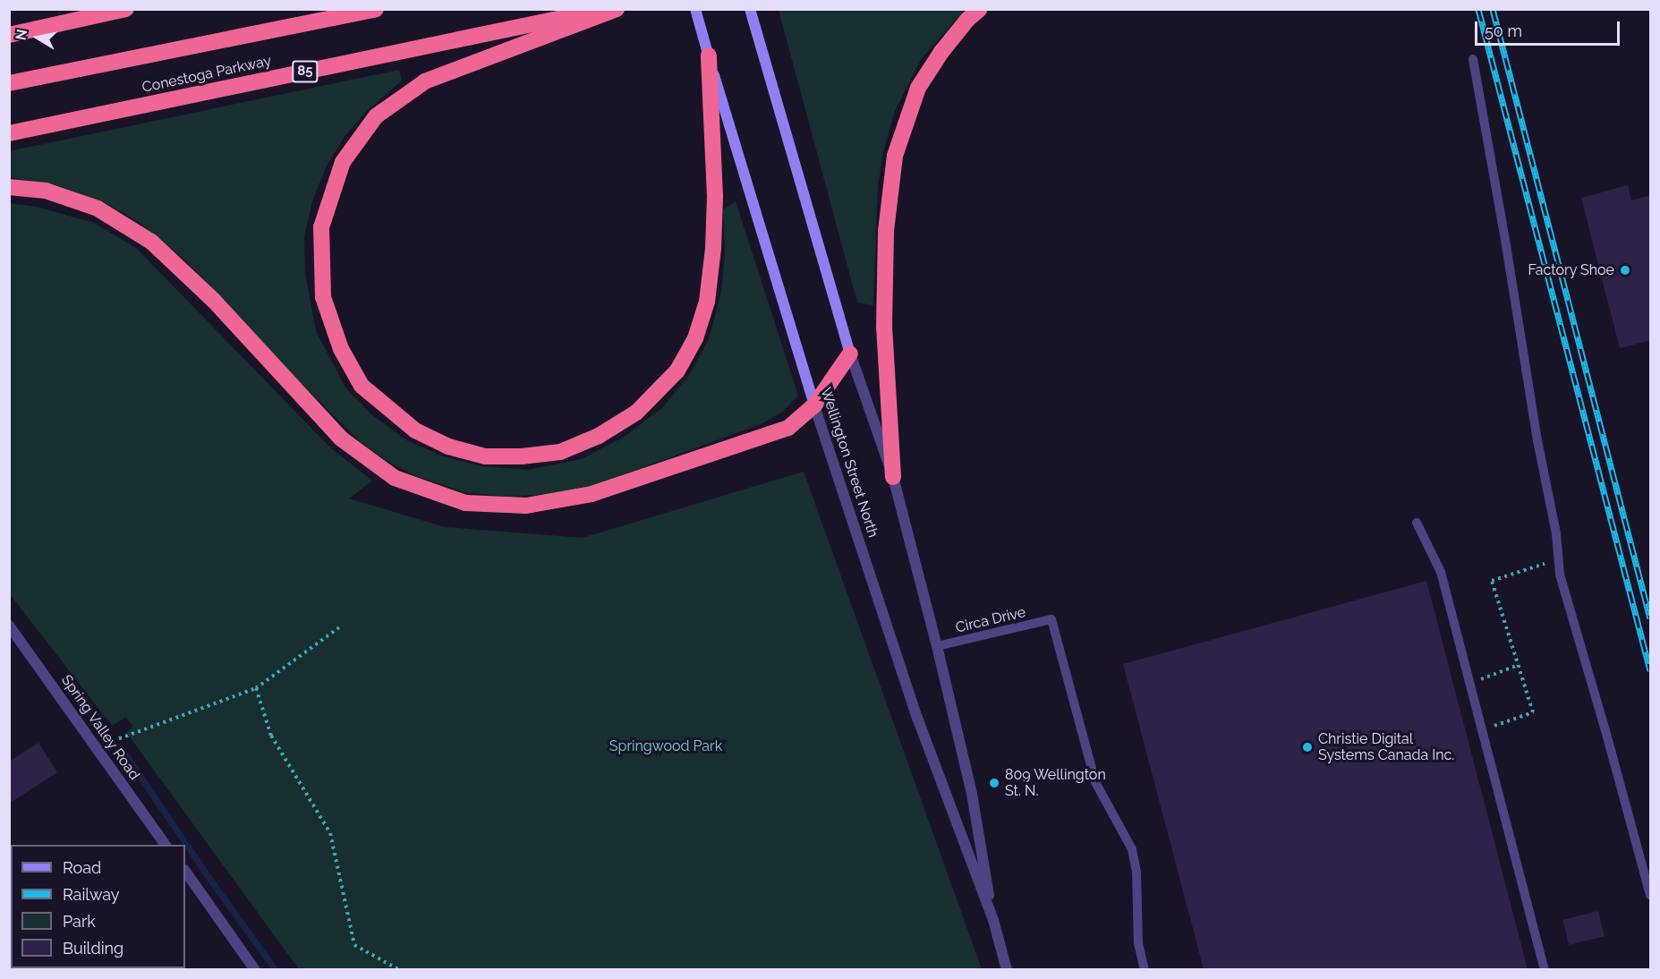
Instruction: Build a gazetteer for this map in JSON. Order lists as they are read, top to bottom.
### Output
{
  "streets": {
    "highway": ["85", "Conestoga Parkway"],
    "main road": ["Wellington Street North"],
    "street": ["Spring Valley Road"],
    "lane": ["Circa Drive"]
  },
  "crossings": [
    ["Wellington Street North", "Circa Drive"]
  ],
  "parks": ["Springwood Park"],
  "places": ["Factory Shoe", "Christie Digital Systems Canada Inc.", "809 Wellington St. N."],
  "legend": [
    "Road",
    "Railway",
    "Park",
    "Building"
  ],
  "scale_bar": "50 m",
  "north": "left"
}
